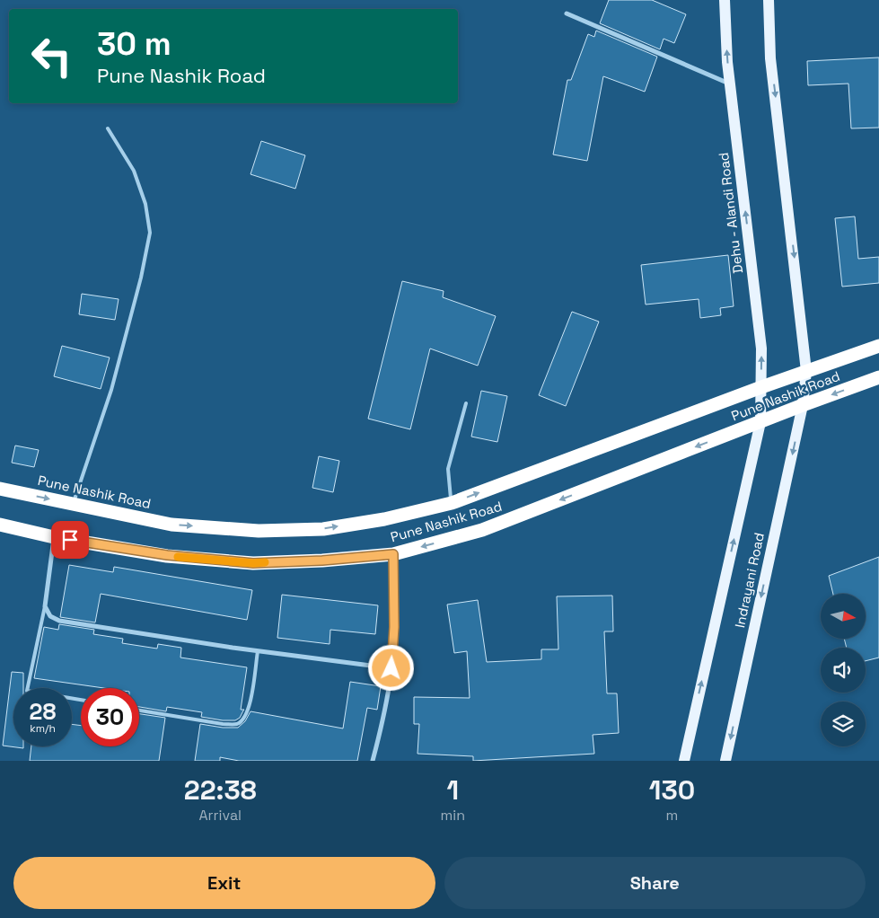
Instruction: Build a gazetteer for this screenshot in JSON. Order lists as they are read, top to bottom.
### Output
{
  "streets": {
    "highway": ["Pune Nashik Road"],
    "main road": ["Dehu - Alandi Road", "Indrayani Road"]
  },
  "crossings": [
    ["Dehu - Alandi Road", "Pune Nashik Road"],
    ["Dehu - Alandi Road", "Indrayani Road"],
    ["Pune Nashik Road", "Indrayani Road"]
  ],
  "north": "right",
  "page": {
    "turn": ["30 m", "Pune Nashik Road"],
    "speed": "28 km/h",
    "limit": "30",
    "eta": [
      "22:38",
      "Arrival",
      "1",
      "min",
      "130",
      "m"
    ],
    "buttons": ["Exit", "Share"]
  }
}
